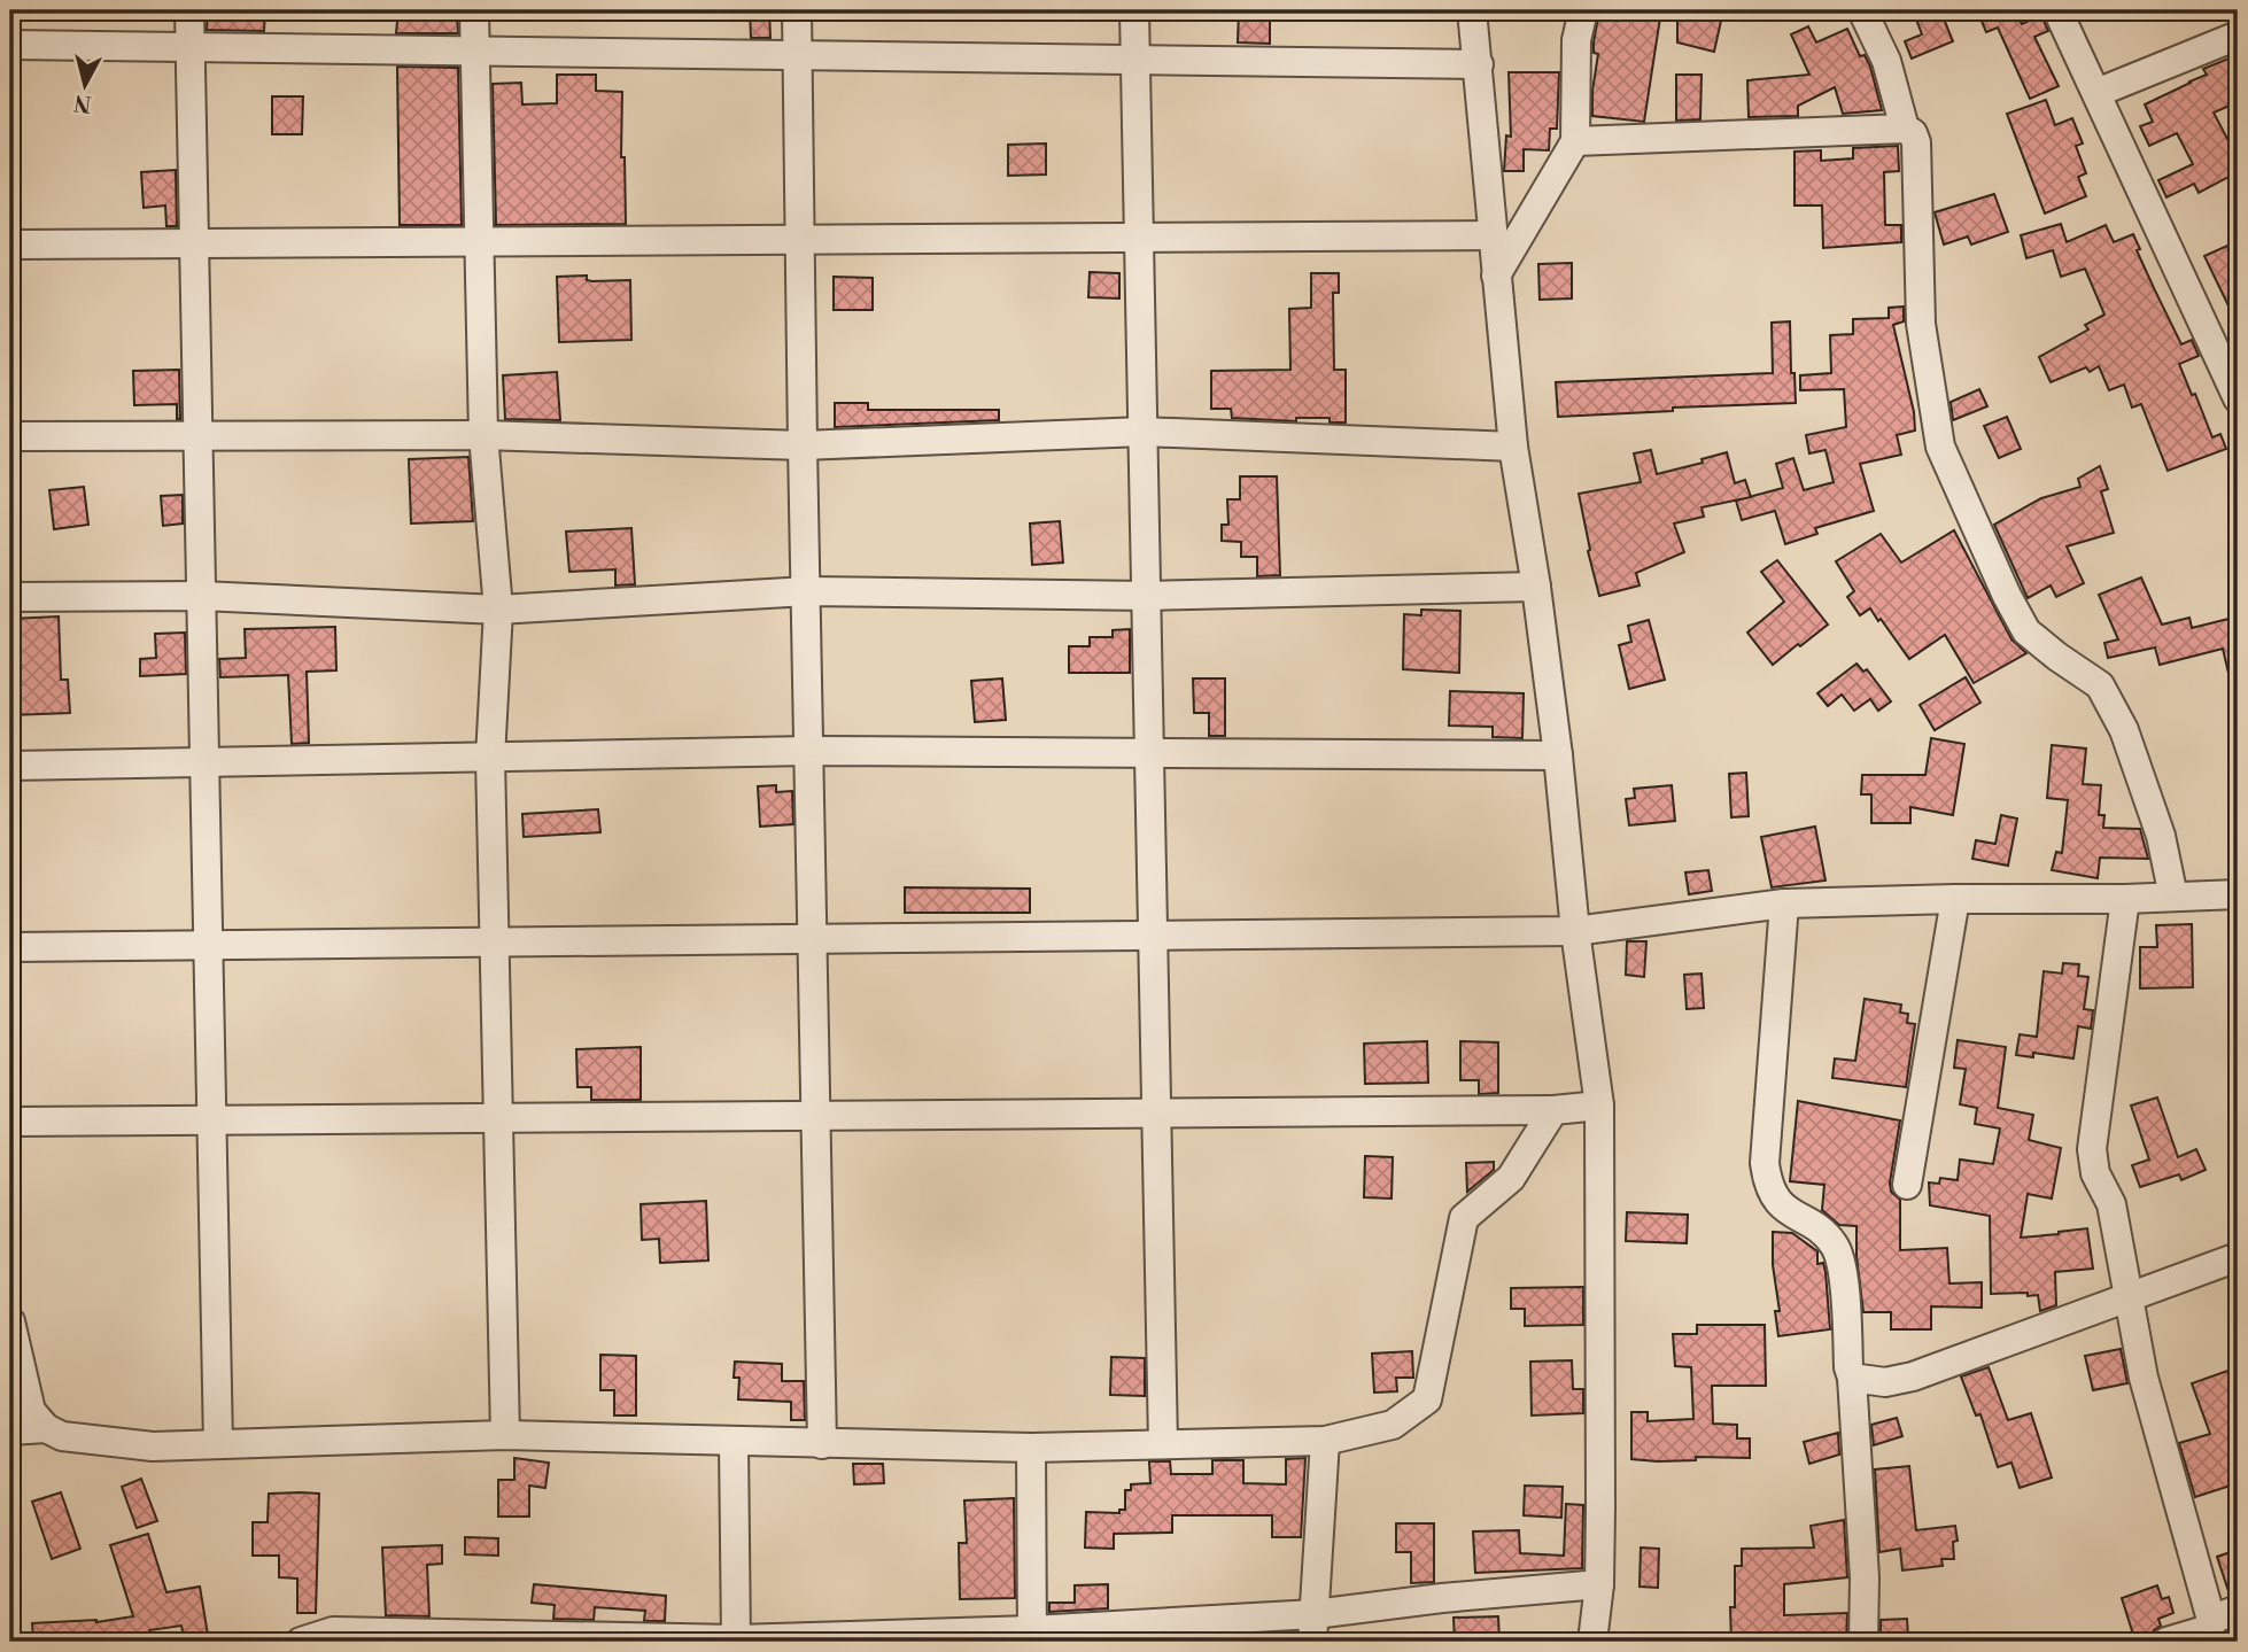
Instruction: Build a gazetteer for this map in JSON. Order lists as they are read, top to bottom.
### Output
{
  "north": "bottom"
}
